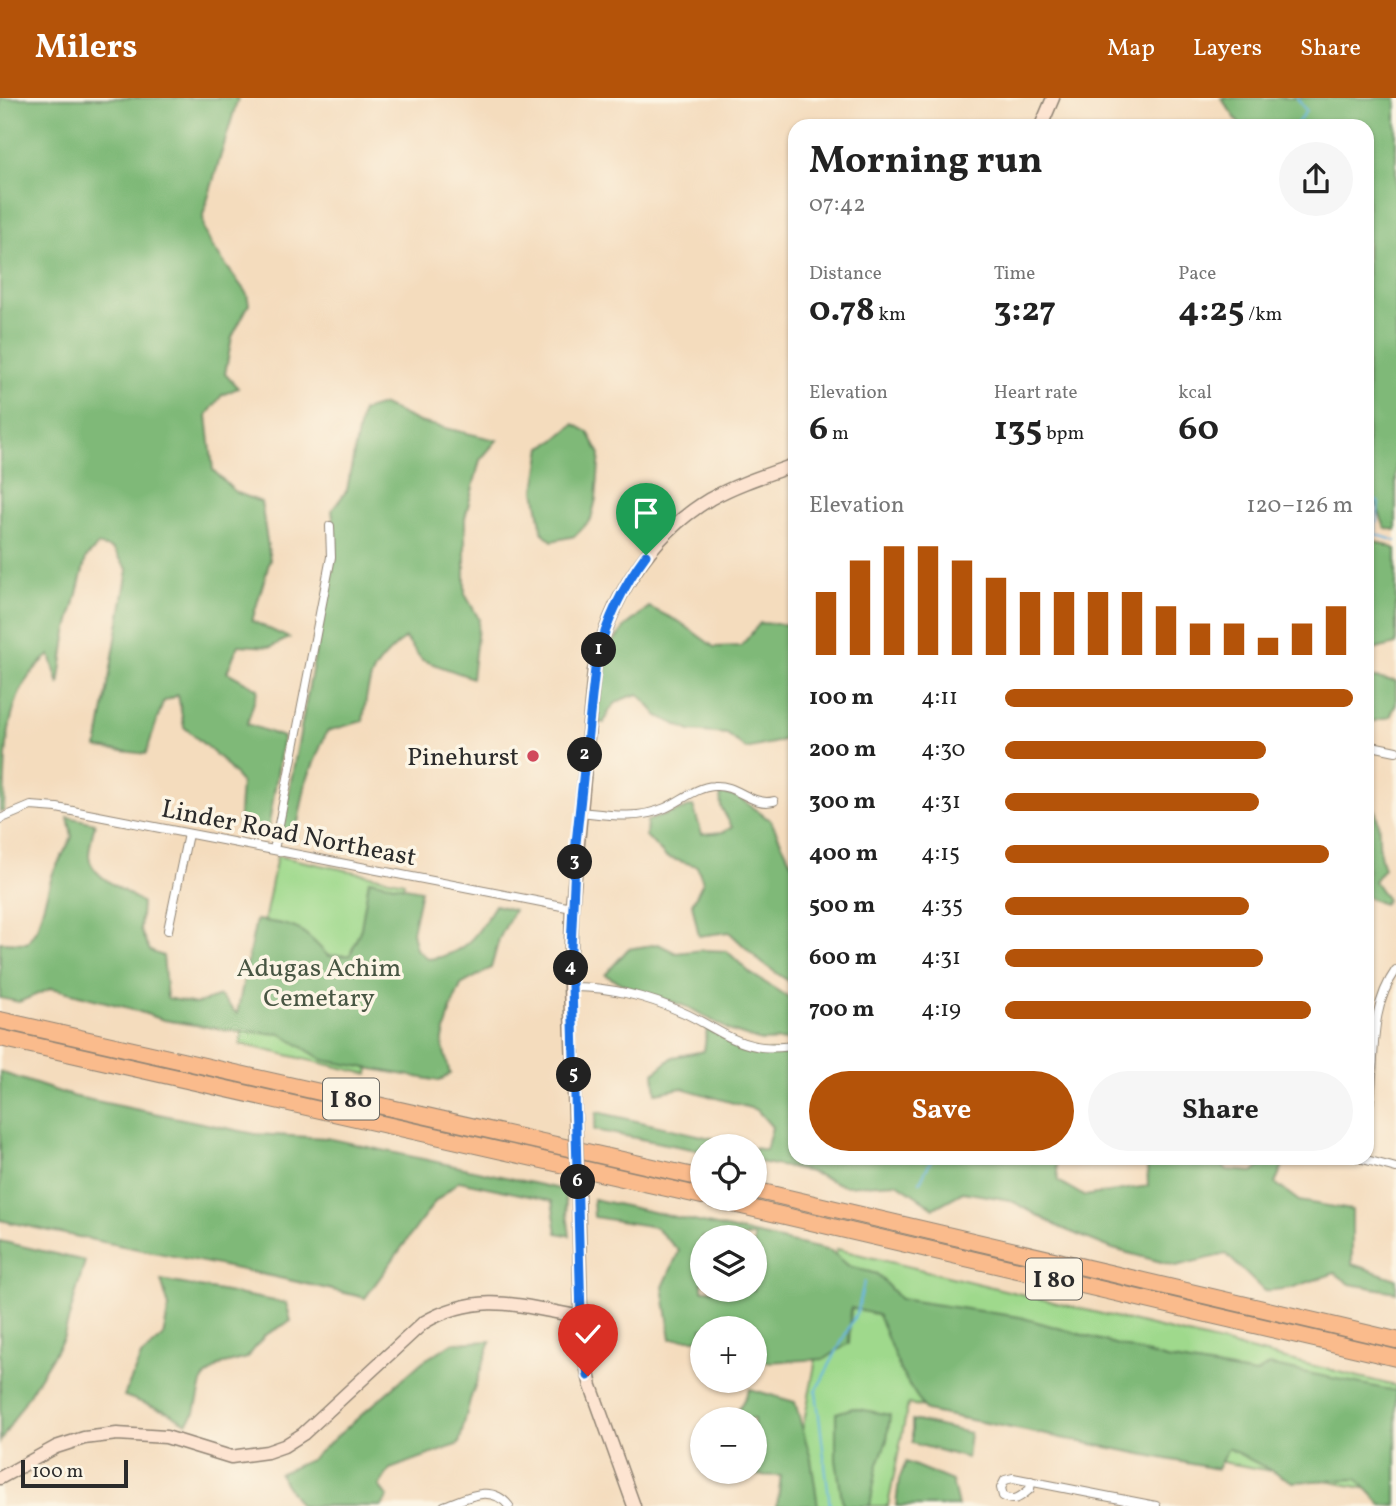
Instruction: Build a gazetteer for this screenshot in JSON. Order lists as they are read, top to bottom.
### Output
{
  "streets": {
    "highway": ["I 80"],
    "street": ["Linder Road Northeast"]
  },
  "parks": ["Adugas Achim Cemetary"],
  "places": ["Pinehurst"],
  "scale_bar": "100 m",
  "page": {
    "header": "Milers",
    "nav": ["Map", "Layers", "Share"],
    "heading": ["Morning run", "07:42"],
    "stats": [
      ["Distance", "0.78 km"],
      ["Time", "3:27"],
      ["Pace", "4:25 /km"],
      ["Elevation", "6 m"],
      ["Heart rate", "135 bpm"],
      ["kcal", "60"]
    ],
    "chart": ["Elevation", "120–126 m"],
    "pins": [
      "1",
      "2",
      "3",
      "4",
      "5",
      "6"
    ],
    "list": [
      {
        "name": "100 m",
        "note": "4:11"
      },
      {
        "name": "200 m",
        "note": "4:30"
      },
      {
        "name": "300 m",
        "note": "4:31"
      },
      {
        "name": "400 m",
        "note": "4:15"
      },
      {
        "name": "500 m",
        "note": "4:35"
      },
      {
        "name": "600 m",
        "note": "4:31"
      },
      {
        "name": "700 m",
        "note": "4:19"
      }
    ],
    "buttons": ["Save", "Share"],
    "map_buttons": ["+", "−"],
    "scale": "100 m"
  }
}
